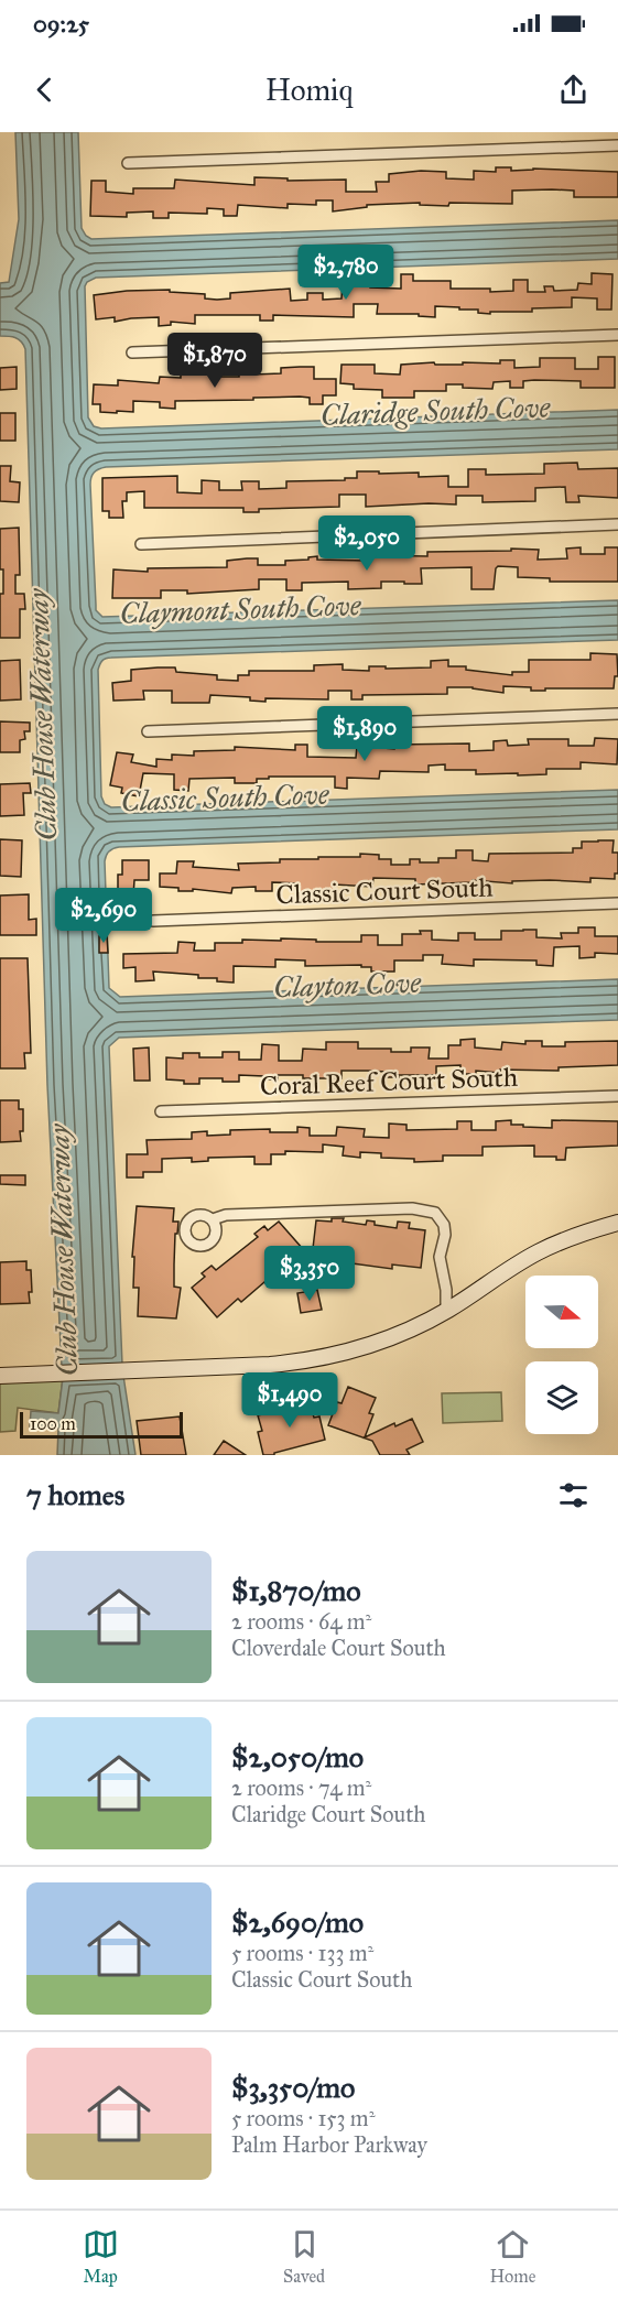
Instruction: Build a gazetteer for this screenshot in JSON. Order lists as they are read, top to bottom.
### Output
{
  "streets": {
    "street": ["Classic Court South", "Coral Reef Court South"]
  },
  "water": [
    "Claridge South Cove",
    "Claymont South Cove",
    "Club House Waterway",
    "Classic South Cove",
    "Clayton Cove"
  ],
  "scale_bar": "100 m",
  "north": "right",
  "page": {
    "status": "09:25",
    "header": "Homiq",
    "price": [
      "$2,780",
      "$1,870",
      "$2,050",
      "$1,890",
      "$2,690",
      "$3,350",
      "$1,490"
    ],
    "scale": "100 m",
    "heading": "7 homes",
    "list": [
      {
        "name": "$1,870/mo",
        "note": "2 rooms · 64 m² · Cloverdale Court South"
      },
      {
        "name": "$2,050/mo",
        "note": "2 rooms · 74 m² · Claridge Court South"
      },
      {
        "name": "$2,690/mo",
        "note": "5 rooms · 133 m² · Classic Court South"
      },
      {
        "name": "$3,350/mo",
        "note": "5 rooms · 153 m² · Palm Harbor Parkway"
      }
    ],
    "tabs": ["Map", "Saved", "Home"]
  }
}
